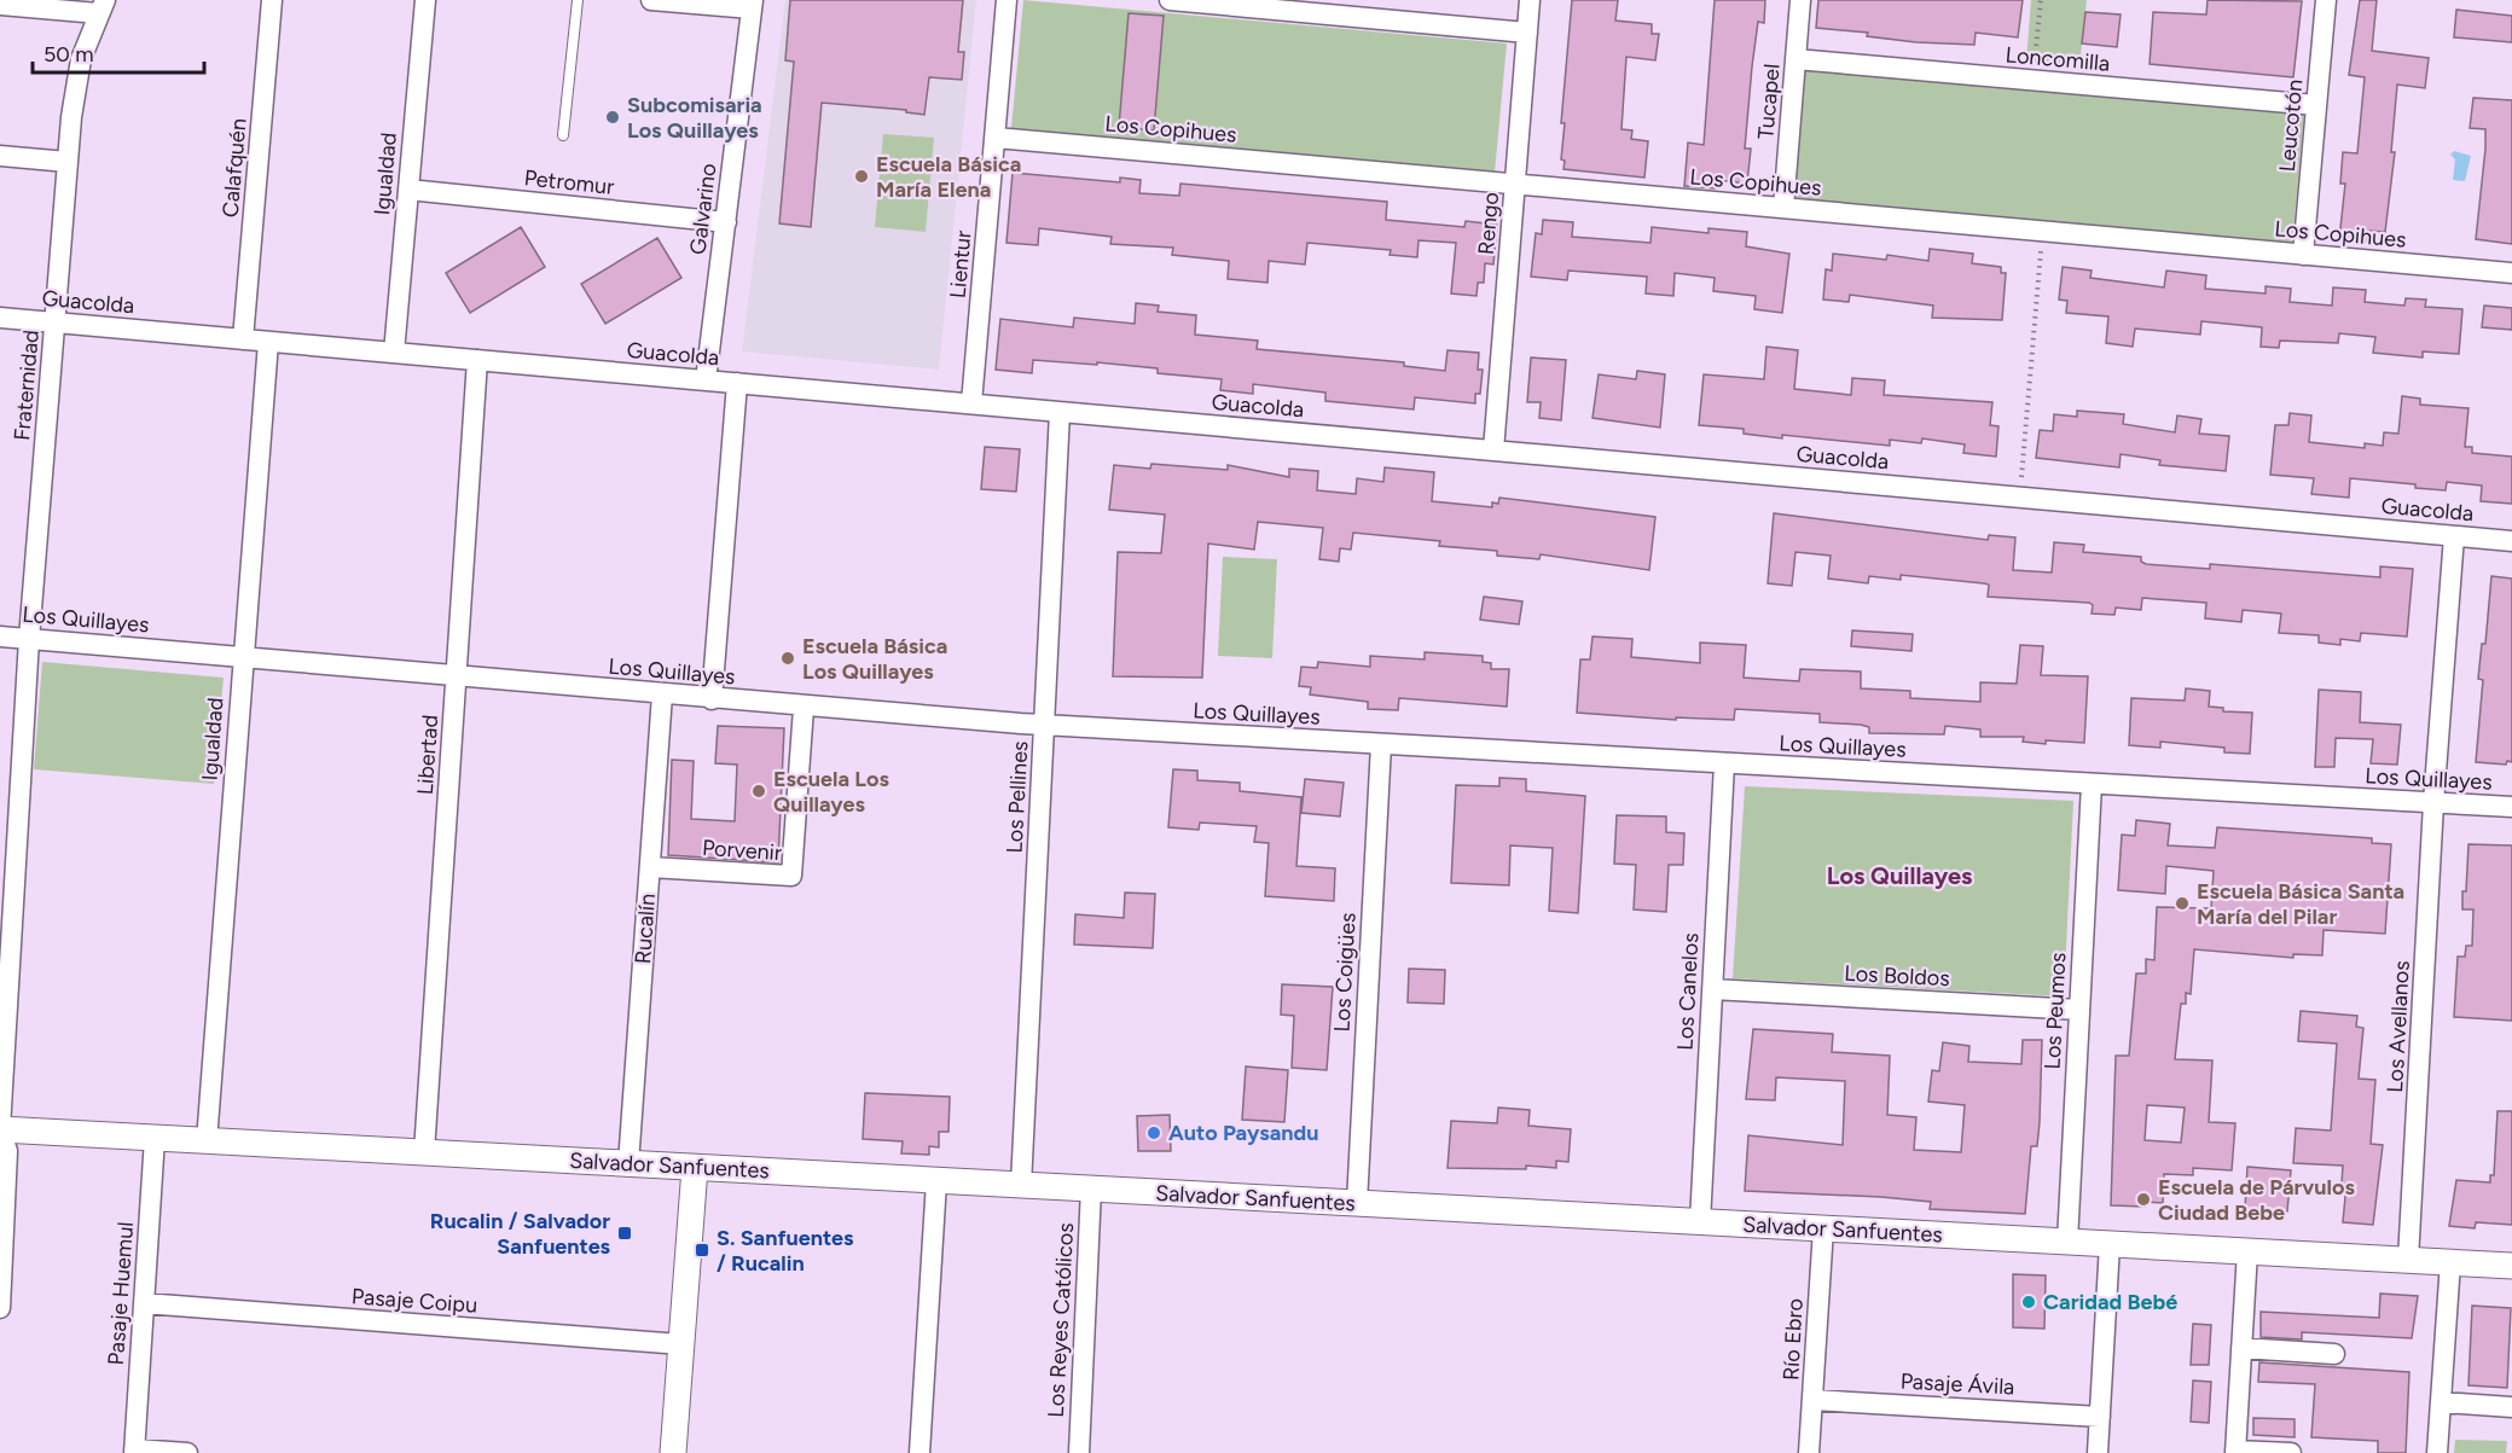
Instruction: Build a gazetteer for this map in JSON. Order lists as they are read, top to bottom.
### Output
{
  "streets": {
    "street": [
      "Loncomilla",
      "Tucapel",
      "Leucotón",
      "Los Copihues",
      "Calafquén",
      "Igualdad",
      "Petromur",
      "Galvarino",
      "Rengo",
      "Lientur",
      "Guacolda",
      "Fraternidad",
      "Los Quillayes",
      "Libertad",
      "Los Pellines",
      "Porvenir",
      "Rucalín",
      "Los Coigües",
      "Los Boldos",
      "Los Canelos",
      "Los Peumos",
      "Los Avellanos",
      "Salvador Sanfuentes",
      "Pasaje Huemul",
      "Pasaje Coipu",
      "Los Reyes Católicos",
      "Río Ebro",
      "Pasaje Ávila"
    ]
  },
  "crossings": [
    ["Loncomilla", "Tucapel"],
    ["Loncomilla", "Leucotón"],
    ["Tucapel", "Los Copihues"],
    ["Leucotón", "Los Copihues"],
    ["Los Copihues", "Rengo"],
    ["Los Copihues", "Lientur"],
    ["Calafquén", "Guacolda"],
    ["Igualdad", "Petromur"],
    ["Igualdad", "Guacolda"],
    ["Igualdad", "Los Quillayes"],
    ["Igualdad", "Salvador Sanfuentes"],
    ["Petromur", "Galvarino"],
    ["Galvarino", "Guacolda"],
    ["Rengo", "Guacolda"],
    ["Lientur", "Guacolda"],
    ["Guacolda", "Fraternidad"],
    ["Guacolda", "Libertad"],
    ["Guacolda", "Los Pellines"],
    ["Guacolda", "Los Avellanos"],
    ["Fraternidad", "Los Quillayes"],
    ["Fraternidad", "Salvador Sanfuentes"],
    ["Los Quillayes", "Libertad"],
    ["Los Quillayes", "Los Pellines"],
    ["Los Quillayes", "Porvenir"],
    ["Los Quillayes", "Rucalín"],
    ["Los Quillayes", "Los Coigües"],
    ["Los Quillayes", "Los Canelos"],
    ["Los Quillayes", "Los Peumos"],
    ["Los Quillayes", "Los Avellanos"],
    ["Libertad", "Salvador Sanfuentes"],
    ["Los Pellines", "Salvador Sanfuentes"],
    ["Porvenir", "Rucalín"],
    ["Rucalín", "Salvador Sanfuentes"],
    ["Los Coigües", "Salvador Sanfuentes"],
    ["Los Boldos", "Los Canelos"],
    ["Los Boldos", "Los Peumos"],
    ["Los Canelos", "Salvador Sanfuentes"],
    ["Los Peumos", "Salvador Sanfuentes"],
    ["Los Avellanos", "Salvador Sanfuentes"],
    ["Salvador Sanfuentes", "Pasaje Huemul"],
    ["Salvador Sanfuentes", "Los Reyes Católicos"],
    ["Salvador Sanfuentes", "Río Ebro"],
    ["Pasaje Huemul", "Pasaje Coipu"],
    ["Río Ebro", "Pasaje Ávila"]
  ],
  "districts": ["Los Quillayes"],
  "places": {
    "other": [
      "Subcomisaria Los Quillayes",
      "Escuela Básica María Elena",
      "Escuela Básica Los Quillayes",
      "Escuela Los Quillayes",
      "Escuela Básica Santa María del Pilar",
      "Auto Paysandu",
      "Escuela de Párvulos Ciudad Bebe",
      "Caridad Bebé"
    ],
    "transit": ["Rucalin / Salvador Sanfuentes", "S. Sanfuentes / Rucalin"]
  },
  "scale_bar": "50 m"
}
